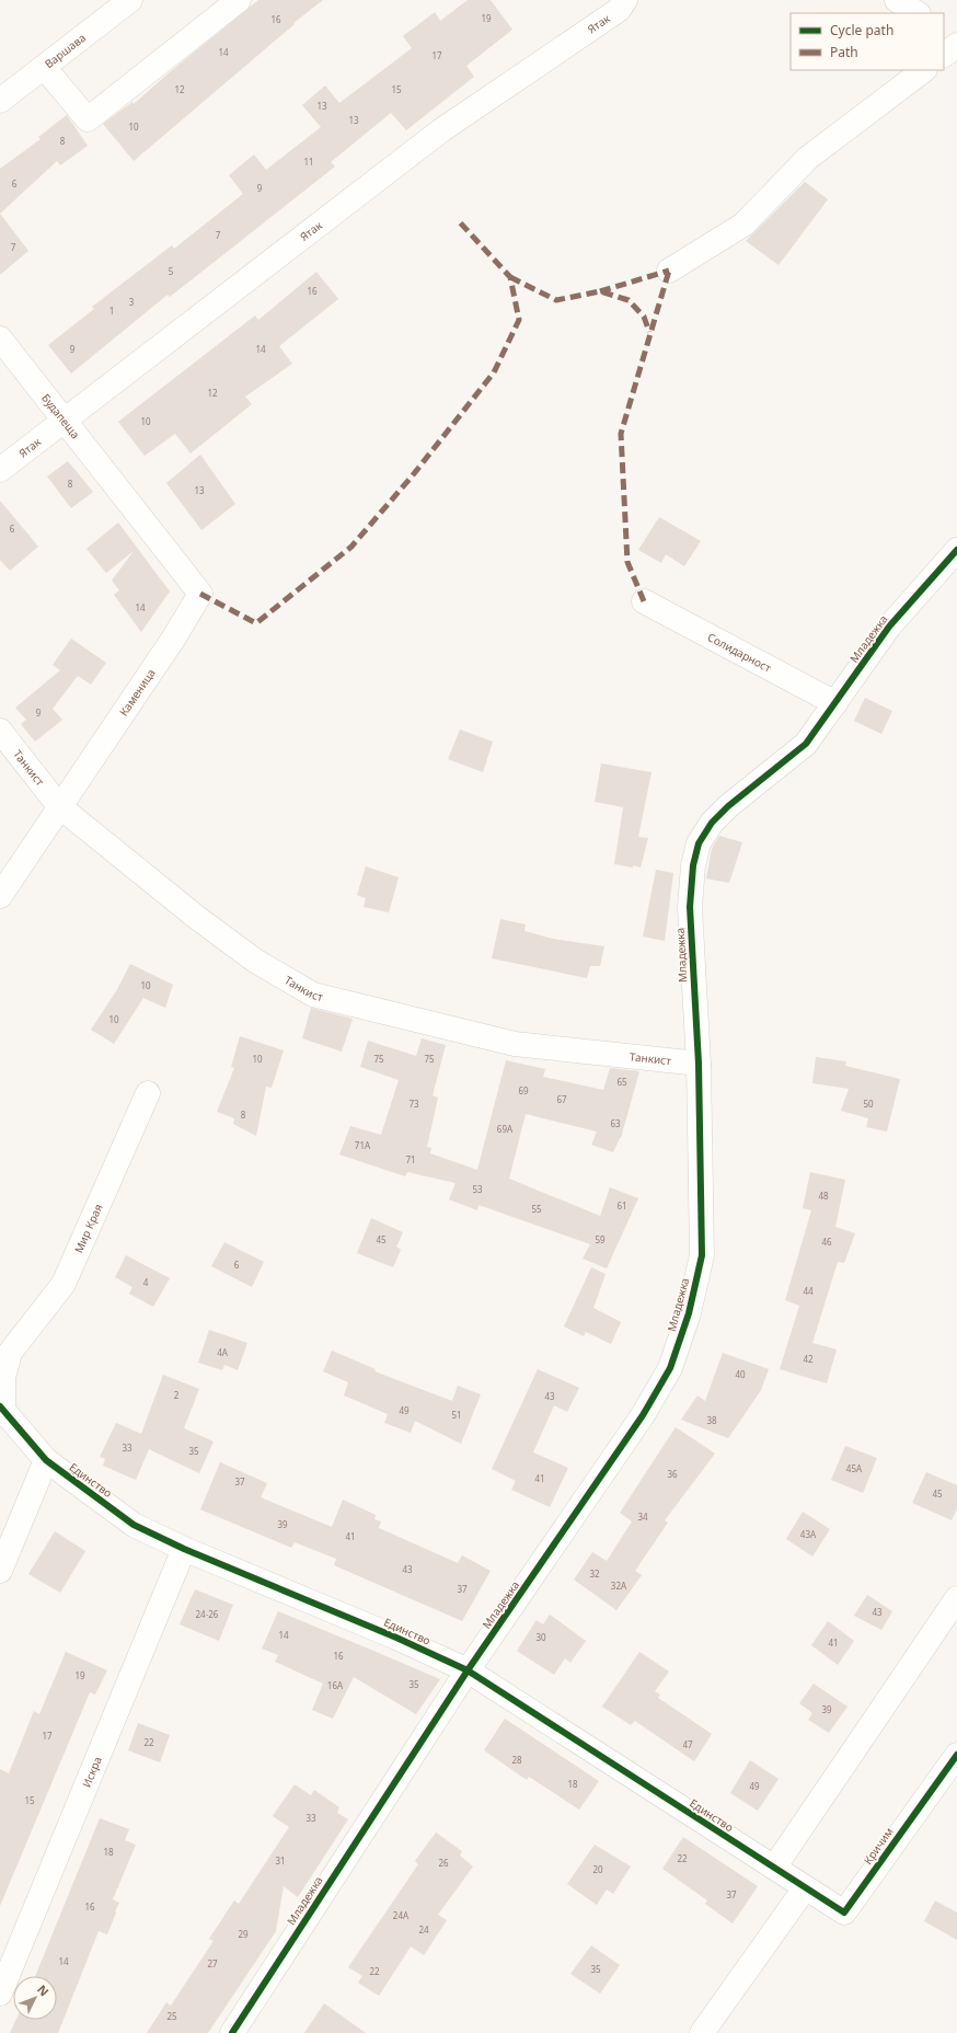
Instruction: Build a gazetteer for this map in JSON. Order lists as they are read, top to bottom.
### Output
{
  "streets": {
    "street": [
      "Ятак",
      "Варшава",
      "Будапеща",
      "Младежка",
      "Солидарност",
      "Каменица",
      "Танкист",
      "Мир Края",
      "Единство",
      "Искра",
      "Кричим"
    ]
  },
  "crossings": [
    ["Ятак", "Будапеща"],
    ["Будапеща", "Каменица"],
    ["Младежка", "Солидарност"],
    ["Младежка", "Танкист"],
    ["Младежка", "Единство"],
    ["Каменица", "Танкист"],
    ["Мир Края", "Единство"],
    ["Единство", "Искра"],
    ["Единство", "Кричим"]
  ],
  "house_numbers": [
    "19",
    "16",
    "14",
    "17",
    "12",
    "15",
    "13",
    "13",
    "10",
    "8",
    "11",
    "6",
    "9",
    "7",
    "7",
    "5",
    "16",
    "3",
    "1",
    "9",
    "14",
    "12",
    "10",
    "8",
    "13",
    "6",
    "14",
    "9",
    "10",
    "10",
    "10",
    "75",
    "75",
    "65",
    "69",
    "67",
    "73",
    "50",
    "8",
    "63",
    "69А",
    "71А",
    "71",
    "53",
    "48",
    "61",
    "55",
    "45",
    "59",
    "46",
    "6",
    "4",
    "44",
    "4А",
    "42",
    "40",
    "2",
    "43",
    "49",
    "51",
    "38",
    "33",
    "35",
    "45А",
    "36",
    "41",
    "37",
    "45",
    "34",
    "39",
    "43А",
    "41",
    "43",
    "32",
    "32А",
    "37",
    "43",
    "24-26",
    "14",
    "30",
    "41",
    "16",
    "19",
    "35",
    "16А",
    "39",
    "17",
    "22",
    "47",
    "28",
    "18",
    "49",
    "15",
    "33",
    "18",
    "22",
    "31",
    "26",
    "20",
    "37",
    "16",
    "24А",
    "24",
    "29",
    "14",
    "27",
    "35",
    "22",
    "25"
  ],
  "legend": ["Cycle path", "Path"],
  "north": "top right"
}
